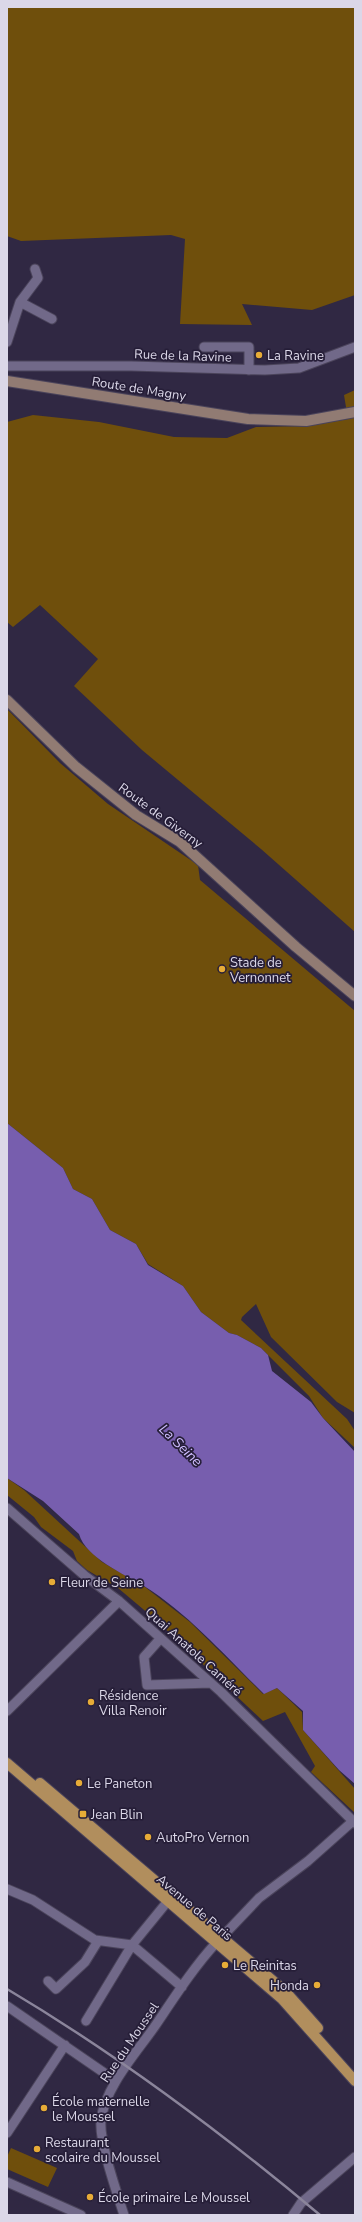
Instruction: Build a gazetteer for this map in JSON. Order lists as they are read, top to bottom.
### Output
{
  "streets": {
    "main road": ["Route de Magny", "Route de Giverny", "Avenue de Paris"],
    "street": ["Rue de la Ravine", "Quai Anatole Caméré", "Rue du Moussel"]
  },
  "crossings": [
    ["Quai Anatole Caméré", "Rue du Moussel"],
    ["Avenue de Paris", "Rue du Moussel"]
  ],
  "water": ["La Seine"],
  "places": {
    "other": [
      "La Ravine",
      "Stade de Vernonnet",
      "Fleur de Seine",
      "Résidence Villa Renoir",
      "Le Paneton",
      "AutoPro Vernon",
      "Le Reinitas",
      "Honda",
      "École maternelle le Moussel",
      "Restaurant scolaire du Moussel",
      "École primaire Le Moussel"
    ],
    "transit": ["Jean Blin"]
  }
}
